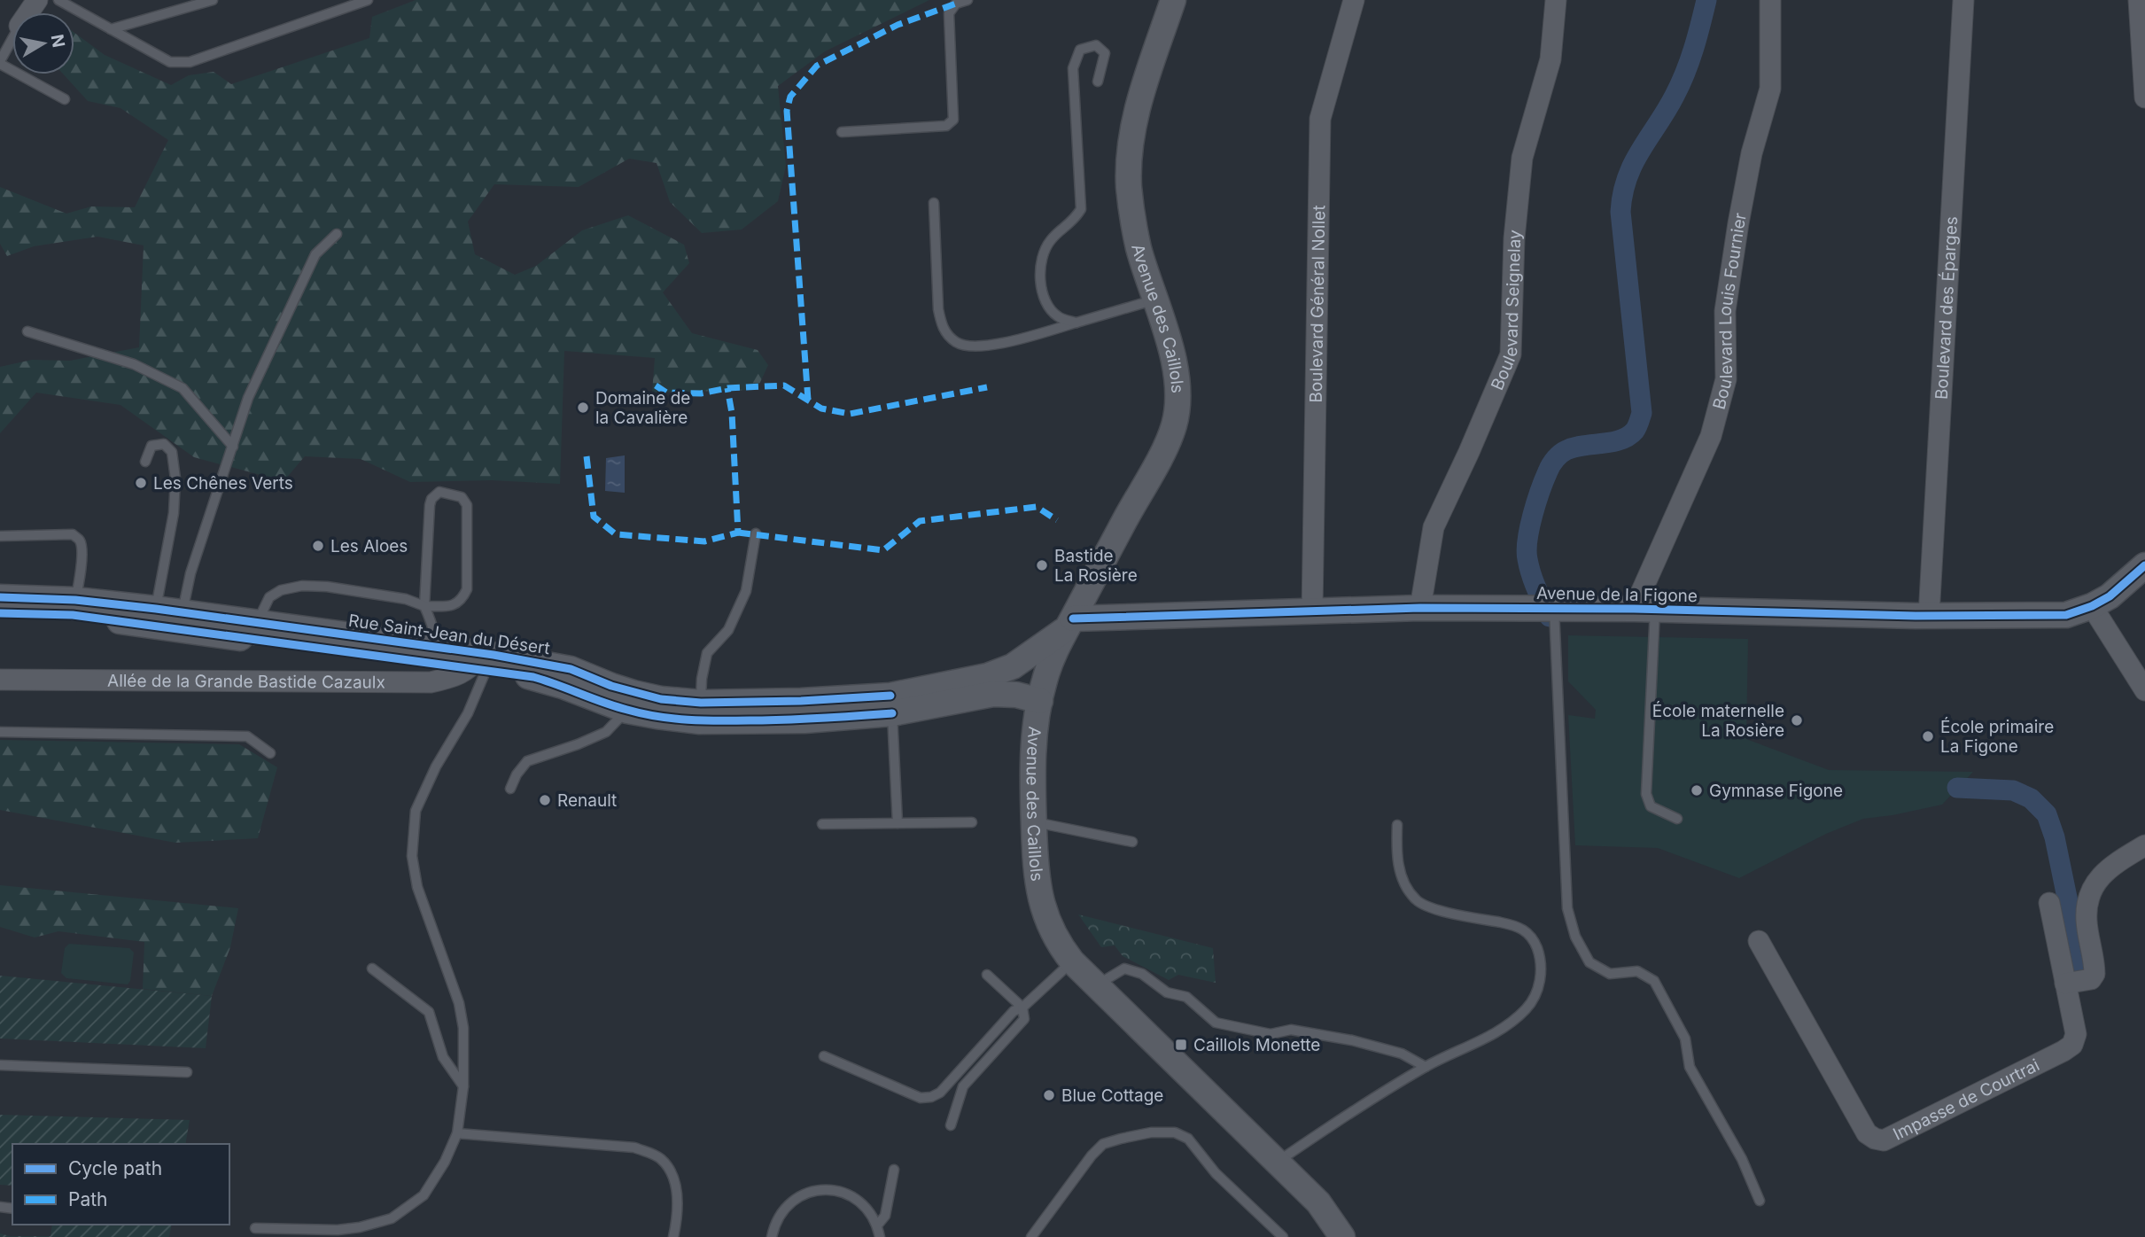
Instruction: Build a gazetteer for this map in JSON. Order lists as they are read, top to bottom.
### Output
{
  "streets": {
    "street": [
      "Boulevard Général Nollet",
      "Boulevard Seignelay",
      "Boulevard des Éparges",
      "Boulevard Louis Fournier",
      "Avenue des Caillols",
      "Avenue de la Figone",
      "Rue Saint-Jean du Désert",
      "Allée de la Grande Bastide Cazaulx",
      "Impasse de Courtrai"
    ]
  },
  "crossings": [
    ["Boulevard Général Nollet", "Avenue de la Figone"],
    ["Boulevard Seignelay", "Avenue de la Figone"],
    ["Boulevard des Éparges", "Avenue de la Figone"],
    ["Boulevard Louis Fournier", "Avenue de la Figone"],
    ["Avenue des Caillols", "Avenue de la Figone"],
    ["Avenue des Caillols", "Rue Saint-Jean du Désert"],
    ["Avenue de la Figone", "Rue Saint-Jean du Désert"],
    ["Rue Saint-Jean du Désert", "Allée de la Grande Bastide Cazaulx"]
  ],
  "places": {
    "other": [
      "Domaine de la Cavalière",
      "Les Chênes Verts",
      "Les Aloes",
      "Bastide La Rosière",
      "École maternelle La Rosière",
      "École primaire La Figone",
      "Gymnase Figone",
      "Renault",
      "Blue Cottage"
    ],
    "transit": ["Caillols Monette"]
  },
  "legend": ["Cycle path", "Path"],
  "north": "right"
}
